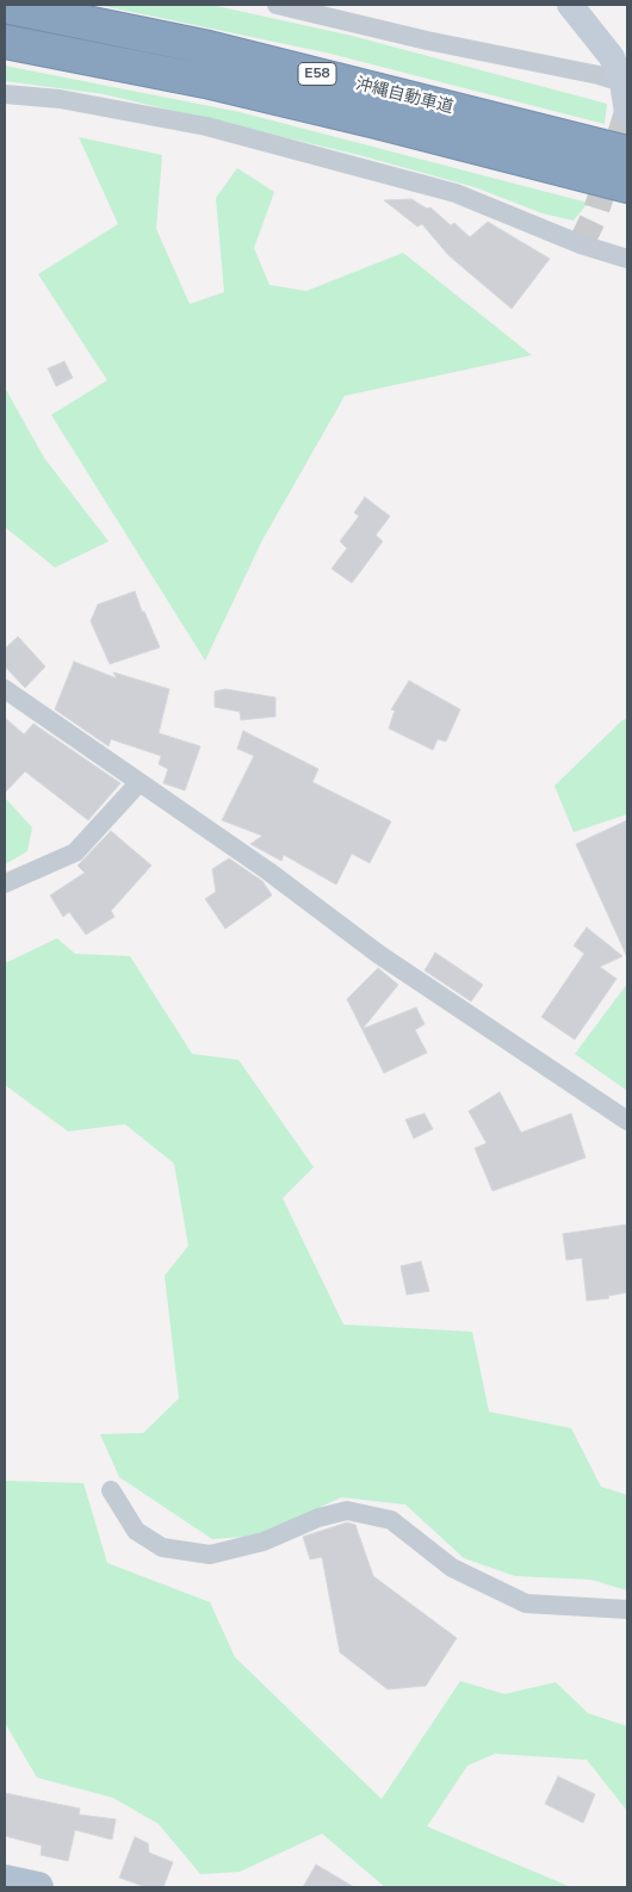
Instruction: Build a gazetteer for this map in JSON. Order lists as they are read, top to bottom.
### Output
{
  "streets": {
    "highway": ["E58", "沖縄自動車道"]
  }
}
